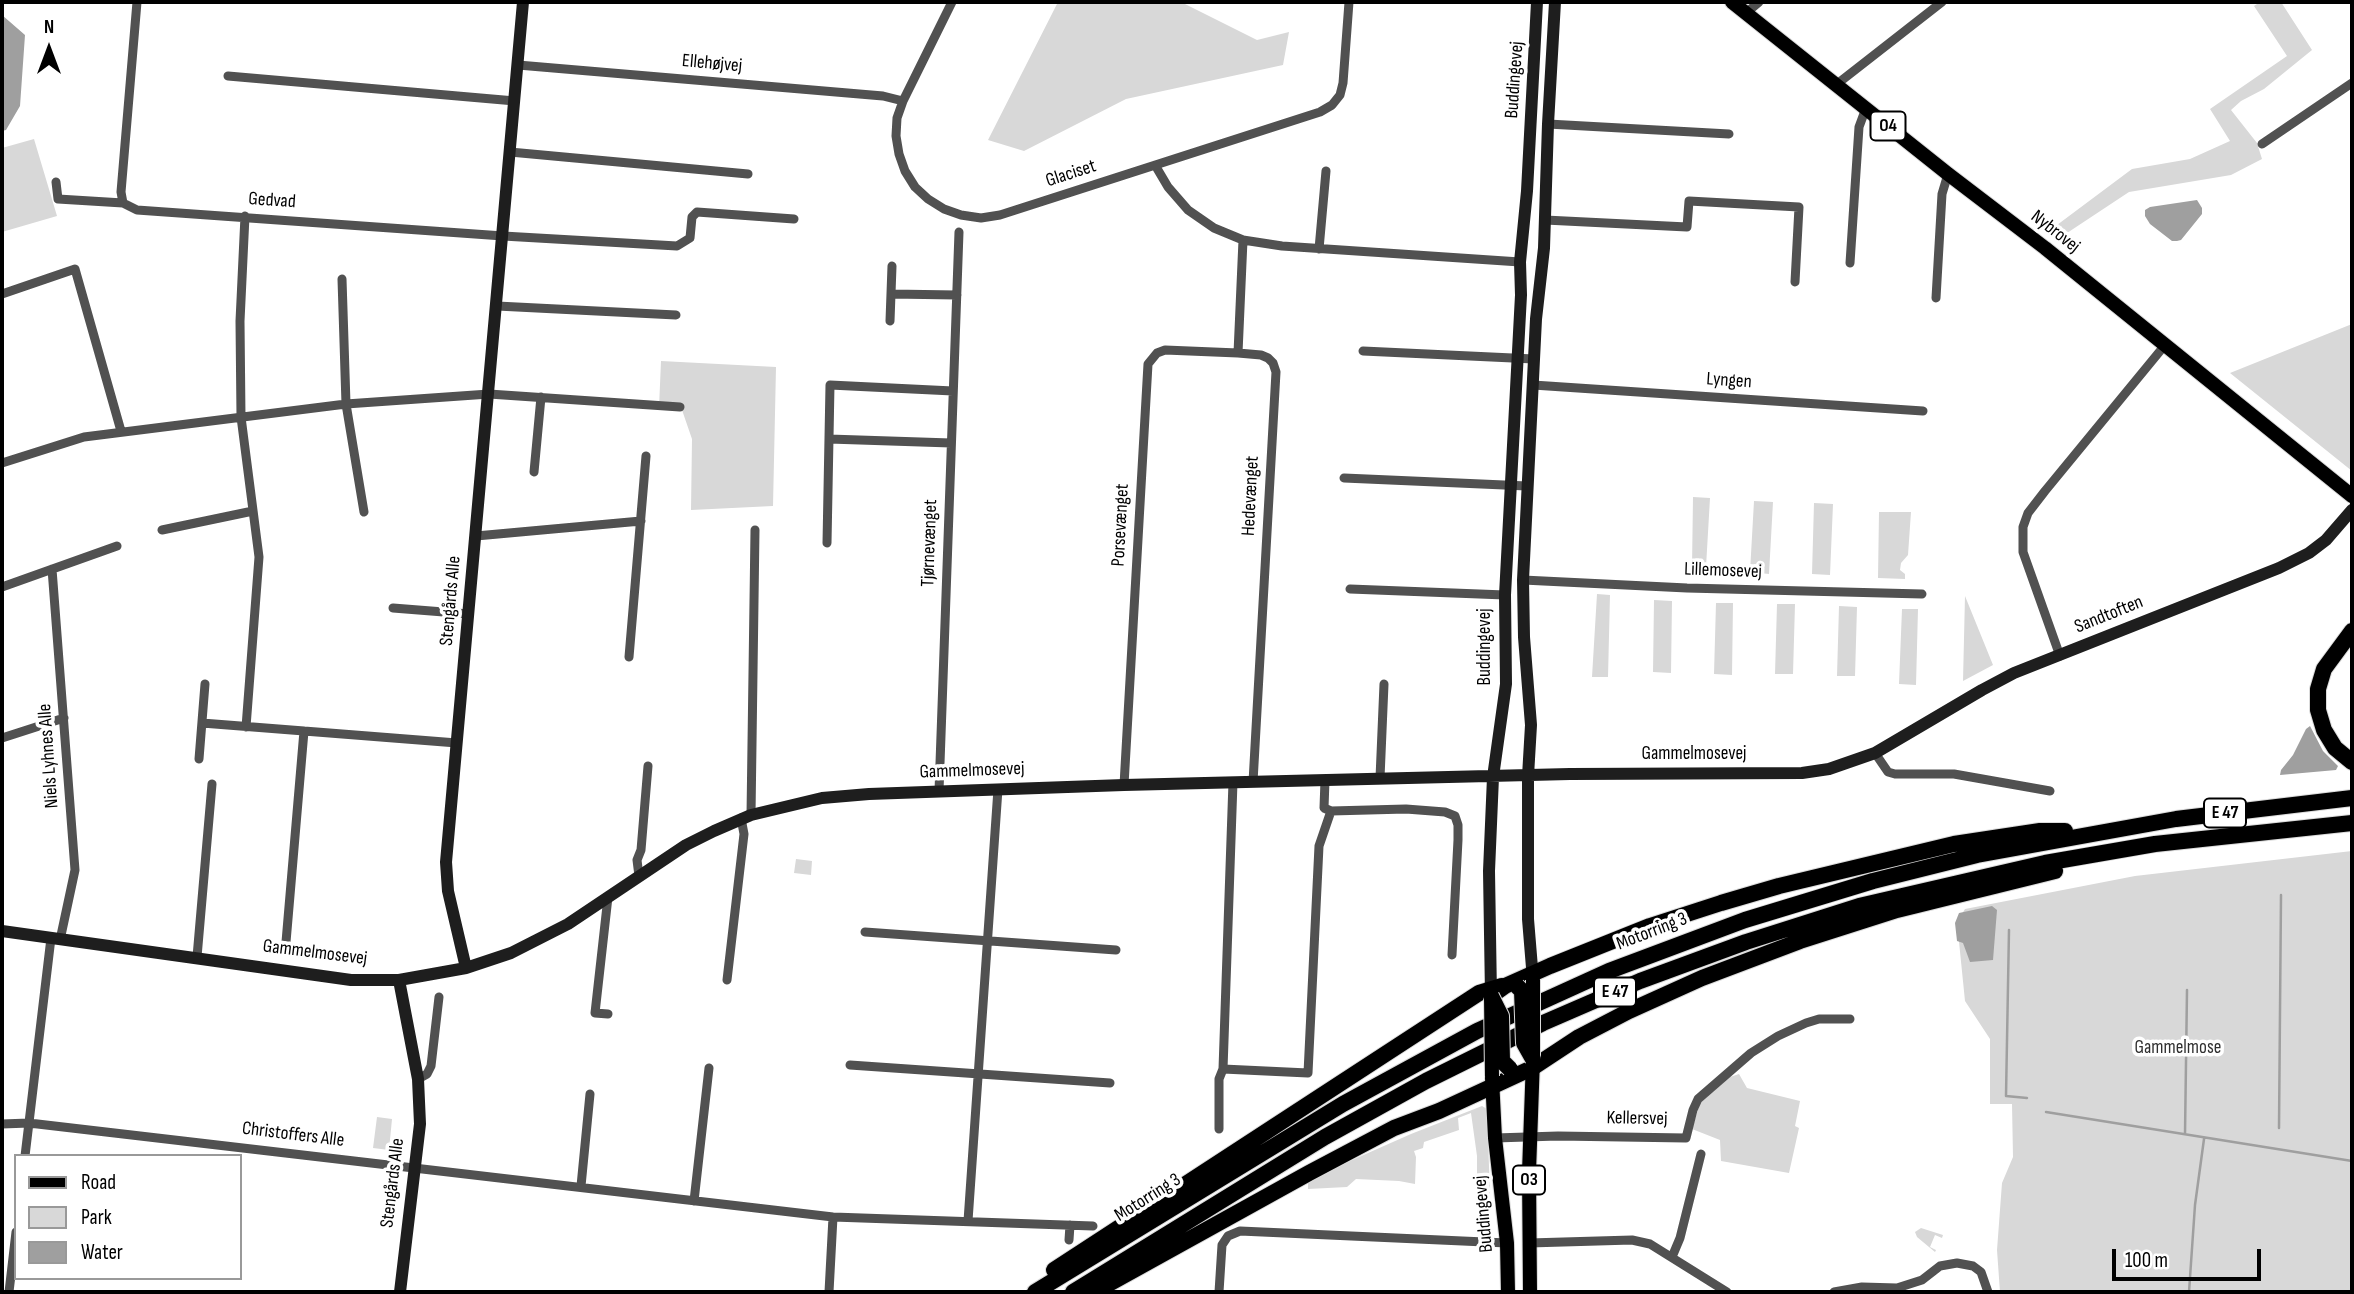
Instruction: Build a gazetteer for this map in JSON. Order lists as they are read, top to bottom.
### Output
{
  "streets": {
    "highway": ["E 47", "Motorring 3"],
    "main road": [
      "Buddingevej",
      "O4",
      "Nybrovej",
      "O3"
    ],
    "street": [
      "Ellehøjvej",
      "Glaciset",
      "Gedvad",
      "Lyngen",
      "Hedevænget",
      "Porsevænget",
      "Tjørnevænget",
      "Lillemosevej",
      "Stengårds Alle",
      "Sandtoften",
      "Gammelmosevej",
      "Niels Lyhnes Alle",
      "Kellersvej",
      "Christoffers Alle"
    ]
  },
  "crossings": [
    ["Ellehøjvej", "Glaciset"],
    ["Ellehøjvej", "Stengårds Alle"],
    ["Buddingevej", "Lyngen"],
    ["Buddingevej", "Lillemosevej"],
    ["Buddingevej", "Gammelmosevej"],
    ["Buddingevej", "Kellersvej"],
    ["Gedvad", "Stengårds Alle"],
    ["Hedevænget", "Porsevænget"],
    ["Hedevænget", "Gammelmosevej"],
    ["Porsevænget", "Gammelmosevej"],
    ["Tjørnevænget", "Gammelmosevej"],
    ["Stengårds Alle", "Gammelmosevej"],
    ["Stengårds Alle", "Christoffers Alle"],
    ["Sandtoften", "Gammelmosevej"],
    ["Gammelmosevej", "Niels Lyhnes Alle"],
    ["Niels Lyhnes Alle", "Christoffers Alle"]
  ],
  "parks": ["Gammelmose"],
  "legend": ["Road", "Park", "Water"],
  "scale_bar": "100 m",
  "north": "top"
}
